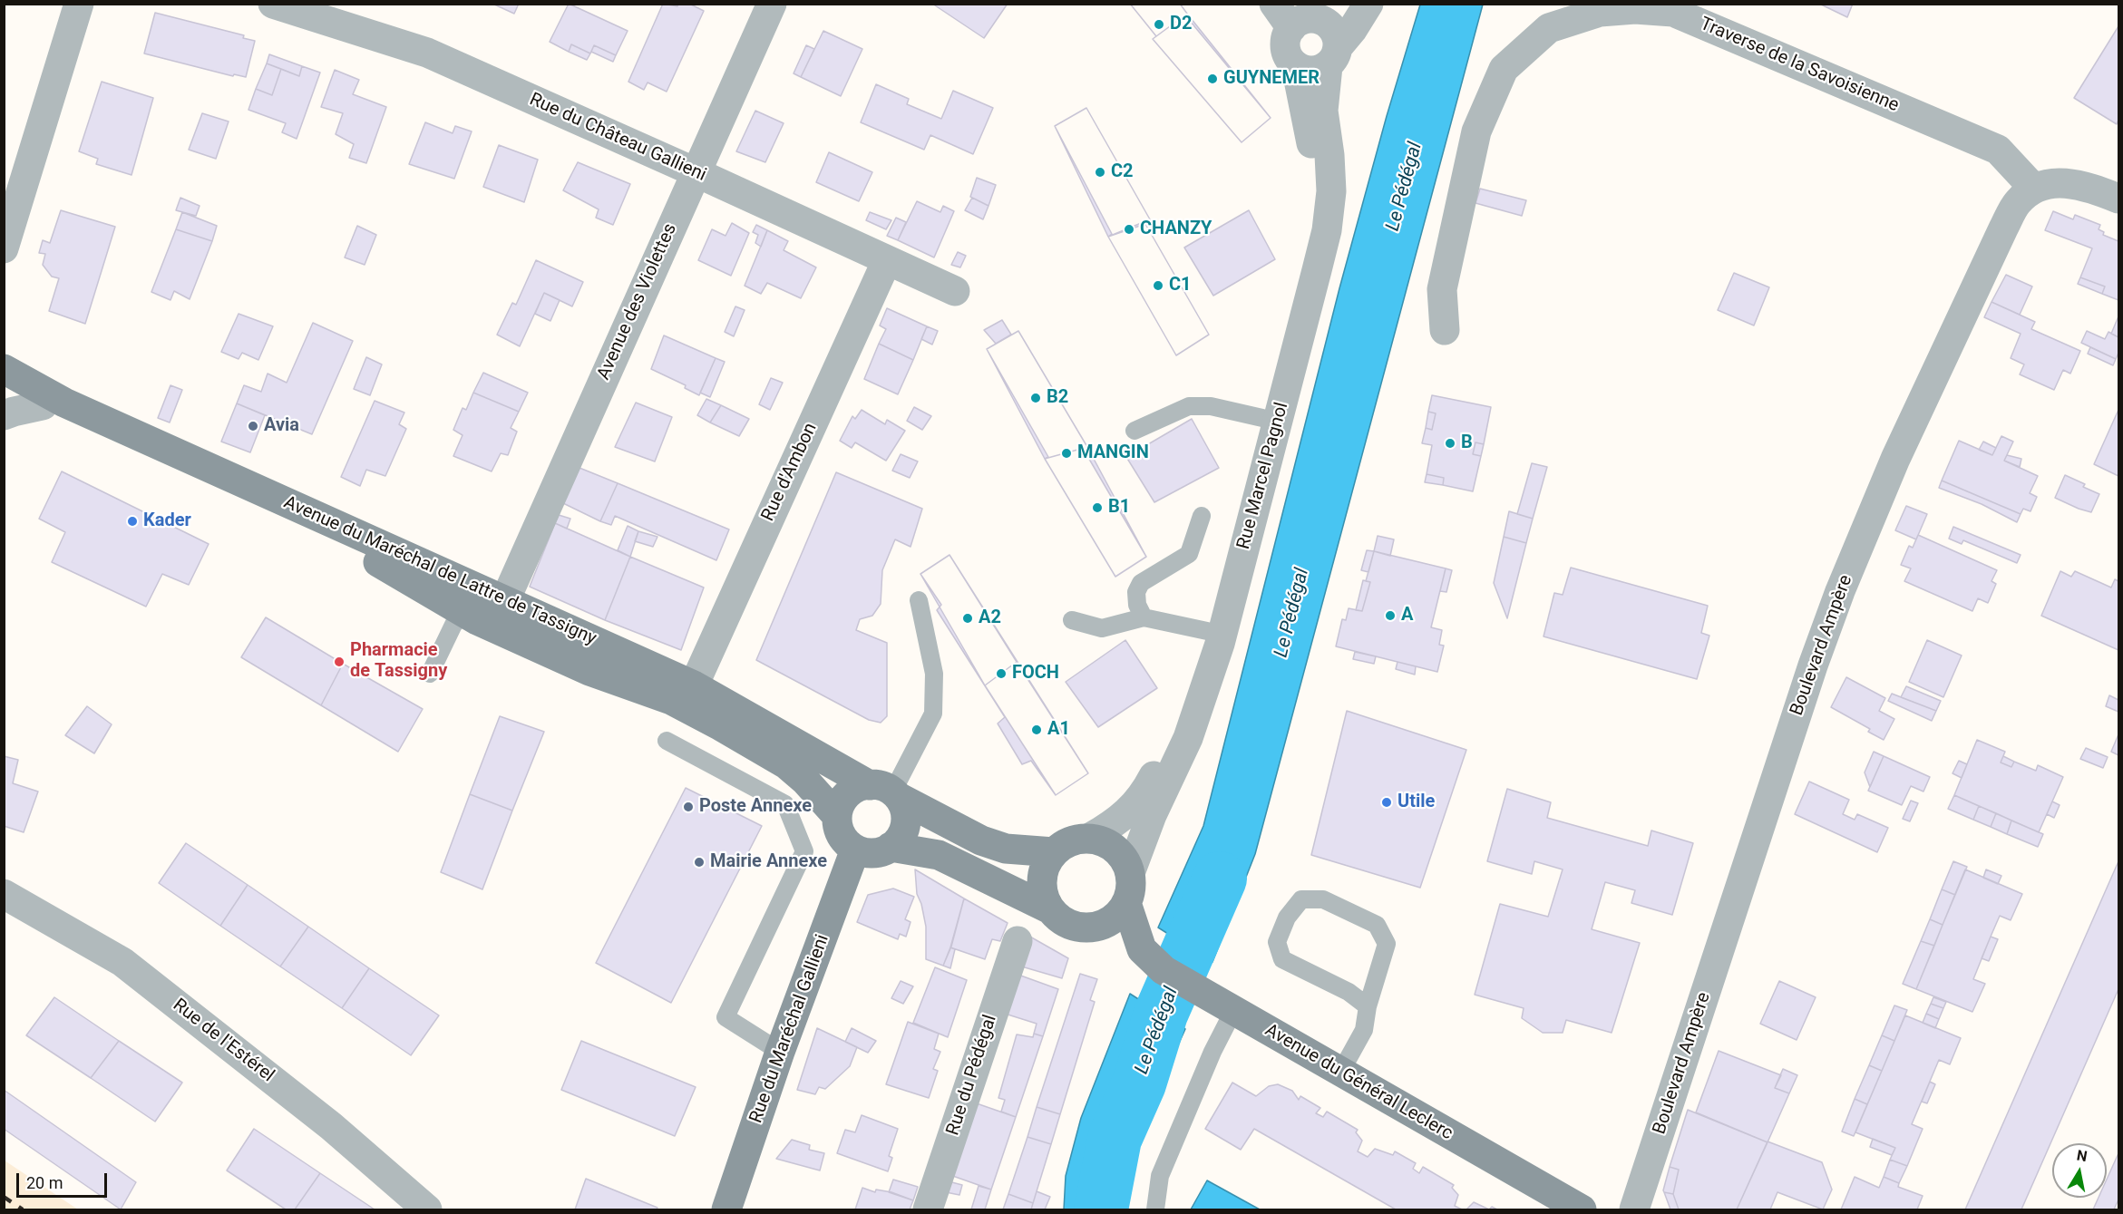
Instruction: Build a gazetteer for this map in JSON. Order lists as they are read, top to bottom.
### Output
{
  "streets": {
    "main road": ["Avenue du Maréchal de Lattre de Tassigny", "Rue du Maréchal Gallieni", "Avenue du Général Leclerc"],
    "street": [
      "Traverse de la Savoisienne",
      "Rue du Château Gallieni",
      "Avenue des Violettes",
      "Rue d'Ambon",
      "Rue Marcel Pagnol",
      "Boulevard Ampère",
      "Rue de l'Estérel",
      "Rue du Pédégal"
    ]
  },
  "crossings": [
    ["Traverse de la Savoisienne", "Boulevard Ampère"],
    ["Rue du Château Gallieni", "Avenue des Violettes"],
    ["Rue du Château Gallieni", "Rue d'Ambon"],
    ["Avenue des Violettes", "Avenue du Maréchal de Lattre de Tassigny"],
    ["Rue d'Ambon", "Avenue du Maréchal de Lattre de Tassigny"],
    ["Rue Marcel Pagnol", "Avenue du Maréchal de Lattre de Tassigny"],
    ["Rue Marcel Pagnol", "Avenue du Général Leclerc"],
    ["Avenue du Maréchal de Lattre de Tassigny", "Rue du Maréchal Gallieni"],
    ["Avenue du Maréchal de Lattre de Tassigny", "Avenue du Général Leclerc"]
  ],
  "water": ["Le Pédégal"],
  "places": [
    "D2",
    "GUYNEMER",
    "C2",
    "CHANZY",
    "C1",
    "B2",
    "Avia",
    "B",
    "MANGIN",
    "B1",
    "Kader",
    "A",
    "A2",
    "Pharmacie de Tassigny",
    "FOCH",
    "A1",
    "Utile",
    "Poste Annexe",
    "Mairie Annexe"
  ],
  "scale_bar": "20 m",
  "north": "top"
}
